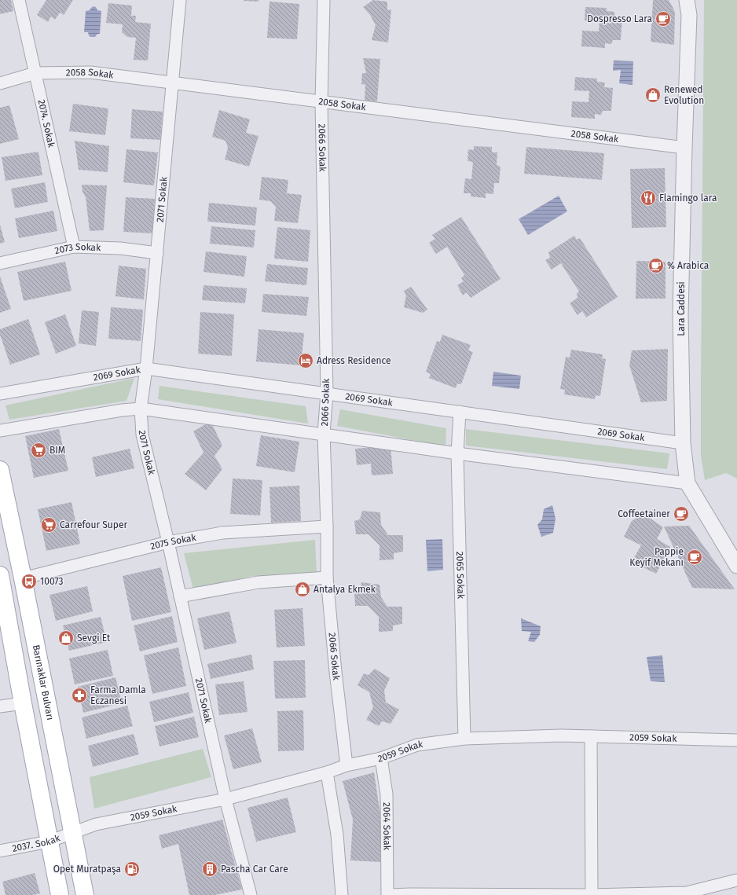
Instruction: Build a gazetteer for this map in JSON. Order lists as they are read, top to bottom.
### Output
{
  "streets": {
    "main road": ["Barınaklar Bulvarı"],
    "street": [
      "2058 Sokak",
      "2074. Sokak",
      "2066 Sokak",
      "2071 Sokak",
      "2073 Sokak",
      "Lara Caddesi",
      "2069 Sokak",
      "2075 Sokak",
      "2065 Sokak",
      "2059 Sokak",
      "2064 Sokak",
      "2037. Sokak"
    ]
  },
  "crossings": [
    ["2058 Sokak", "2074. Sokak"],
    ["2058 Sokak", "2066 Sokak"],
    ["2058 Sokak", "2071 Sokak"],
    ["2058 Sokak", "Lara Caddesi"],
    ["2074. Sokak", "2073 Sokak"],
    ["2066 Sokak", "2069 Sokak"],
    ["2066 Sokak", "2075 Sokak"],
    ["2066 Sokak", "2059 Sokak"],
    ["2071 Sokak", "2073 Sokak"],
    ["2071 Sokak", "2069 Sokak"],
    ["2071 Sokak", "2075 Sokak"],
    ["2071 Sokak", "2059 Sokak"],
    ["Lara Caddesi", "2069 Sokak"],
    ["2069 Sokak", "2065 Sokak"],
    ["2075 Sokak", "Barınaklar Bulvarı"],
    ["2065 Sokak", "2059 Sokak"],
    ["Barınaklar Bulvarı", "2059 Sokak"],
    ["Barınaklar Bulvarı", "2037. Sokak"],
    ["2059 Sokak", "2064 Sokak"],
    ["2059 Sokak", "2037. Sokak"]
  ],
  "places": {
    "cafe": [
      "Dospresso Lara",
      "% Arabica",
      "Coffeetainer",
      "Pappie Keyif Mekanı"
    ],
    "shop": ["Renewed Evolution", "Antalya Ekmek", "Sevgi Et"],
    "restaurant": ["Flamingo lara"],
    "hotel": ["Adress Residence"],
    "supermarket": ["BIM", "Carrefour Super"],
    "bus stop": ["10073"],
    "pharmacy": ["Farma Damla Eczanesi"],
    "fuel station": ["Opet Muratpaşa"],
    "building": ["Pascha Car Care"]
  }
}
